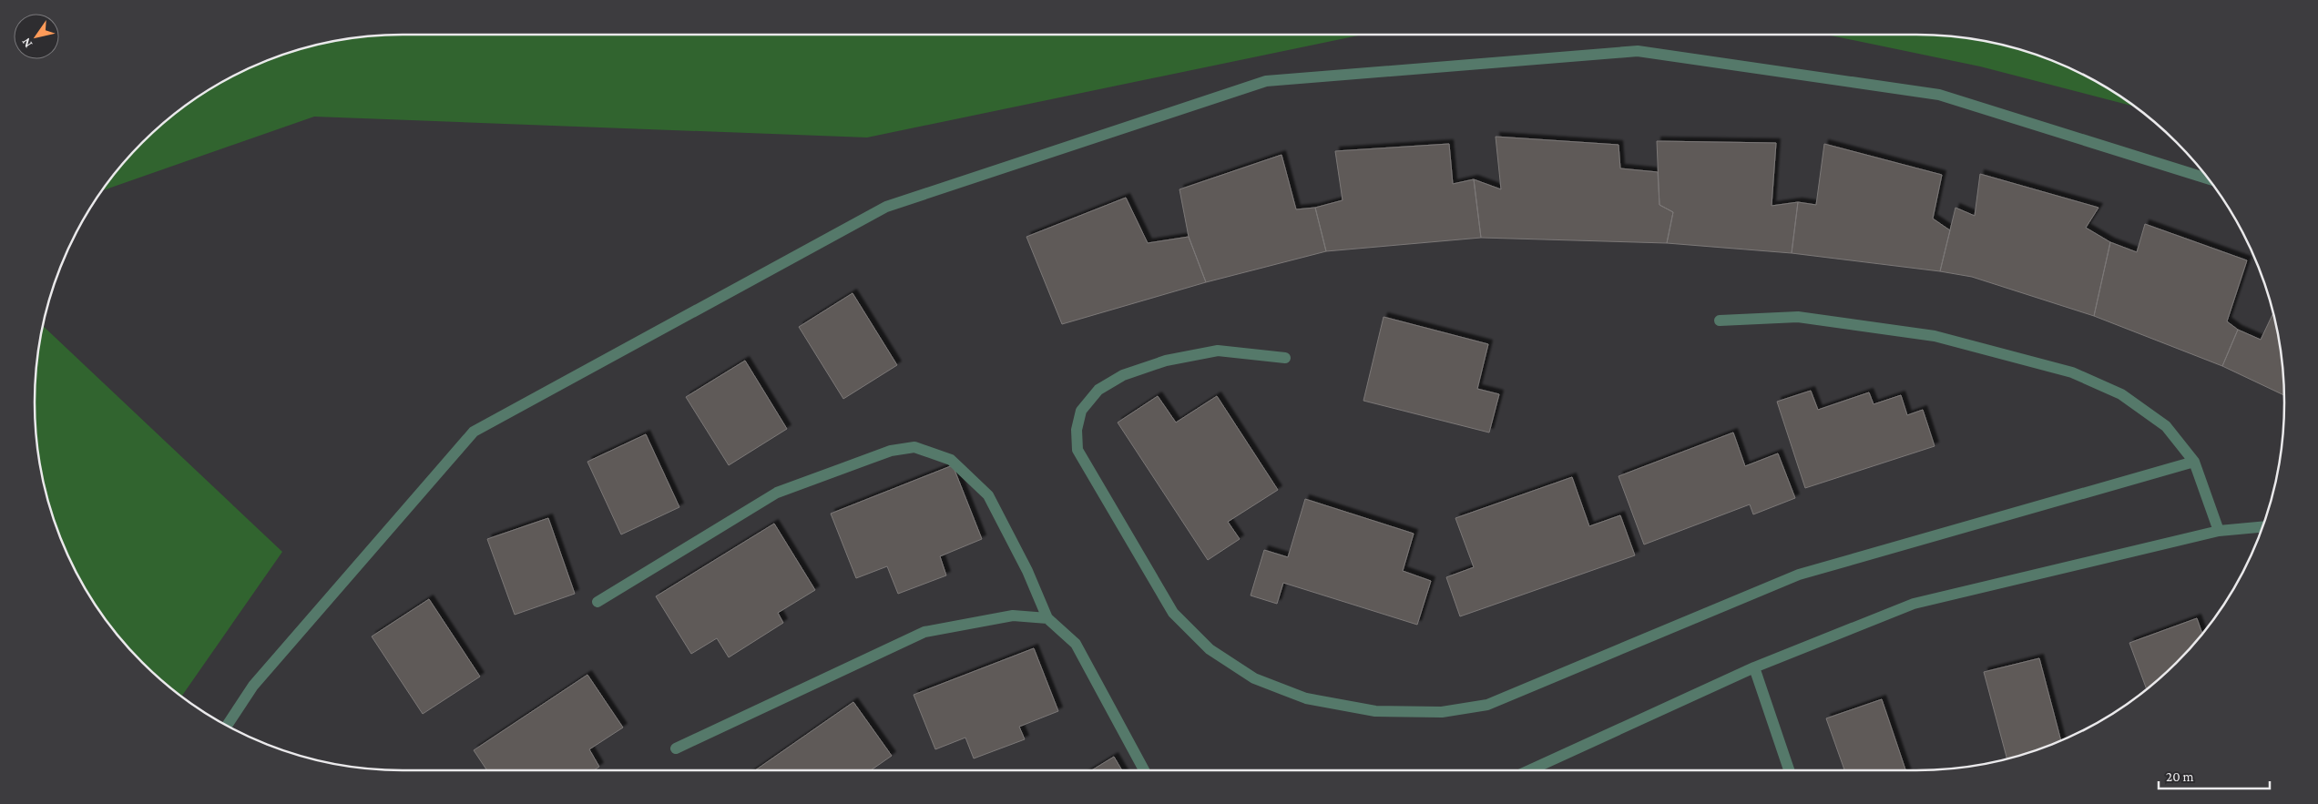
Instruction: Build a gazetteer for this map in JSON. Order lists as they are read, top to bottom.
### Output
{
  "scale_bar": "20 m",
  "north": "bottom left"
}
